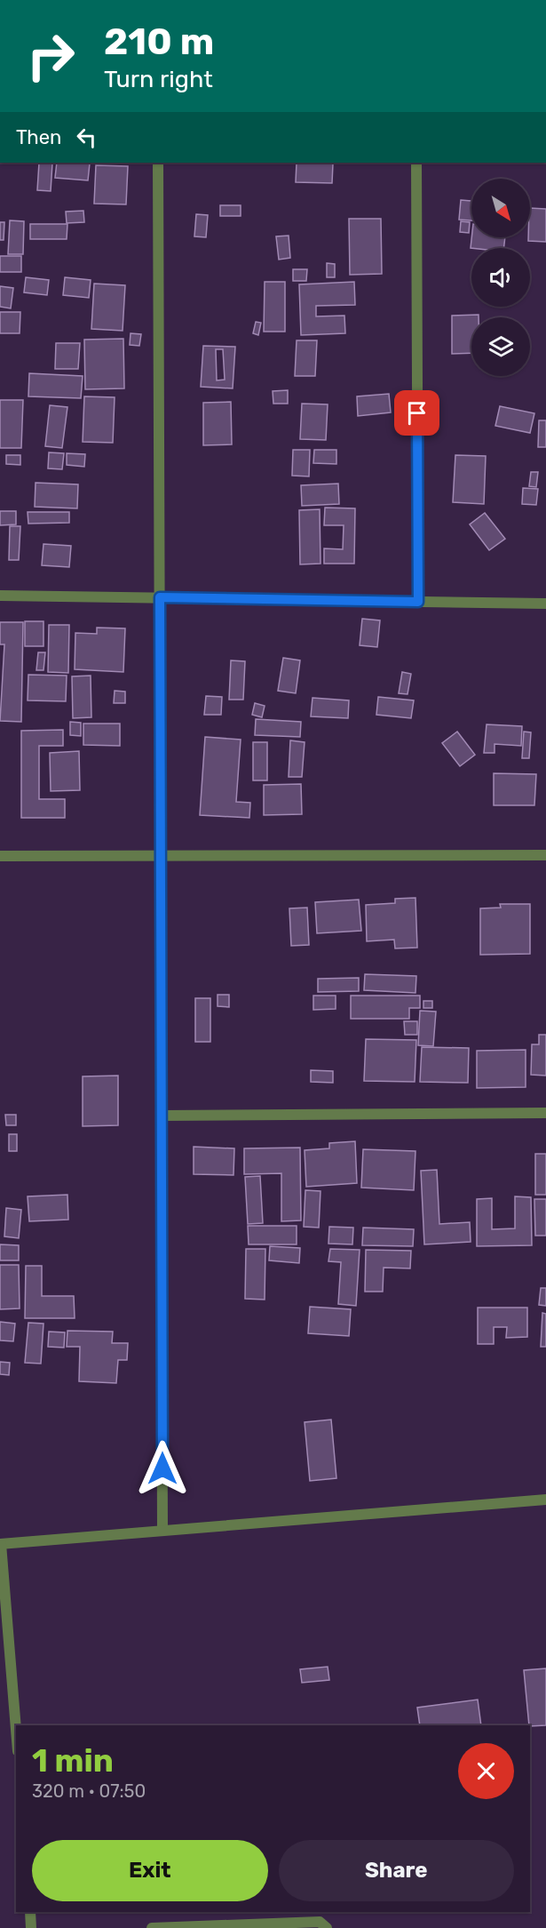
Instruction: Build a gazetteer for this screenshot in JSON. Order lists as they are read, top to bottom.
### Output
{
  "north": "bottom right",
  "page": {
    "turn": ["210 m", "Turn right"],
    "then": "Then",
    "heading": ["1 min", "320 m · 07:50"],
    "buttons": ["Exit", "Share"]
  }
}
